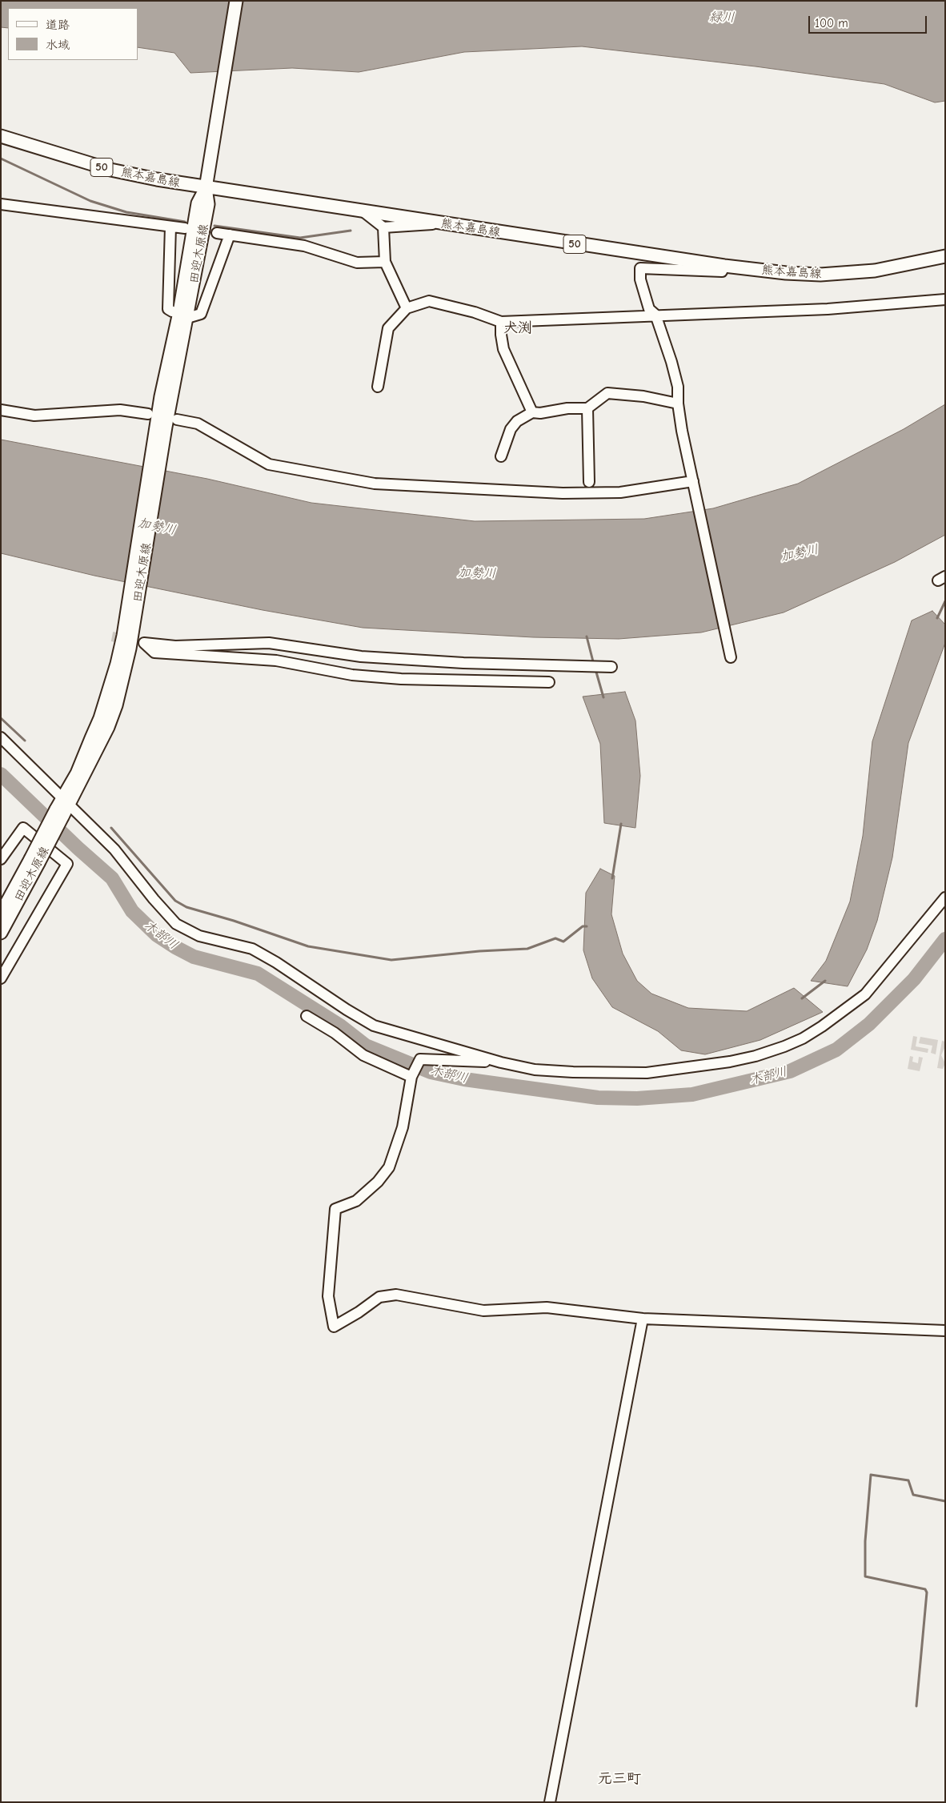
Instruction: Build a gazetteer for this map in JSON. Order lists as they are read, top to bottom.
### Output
{
  "streets": {
    "main road": ["50", "熊本嘉島線", "田迎木原線"]
  },
  "crossings": [
    ["熊本嘉島線", "田迎木原線"]
  ],
  "districts": ["犬渕", "元三町"],
  "water": ["緑川", "加勢川", "木部川"],
  "legend": ["道路", "水域"],
  "scale_bar": "100 m"
}
